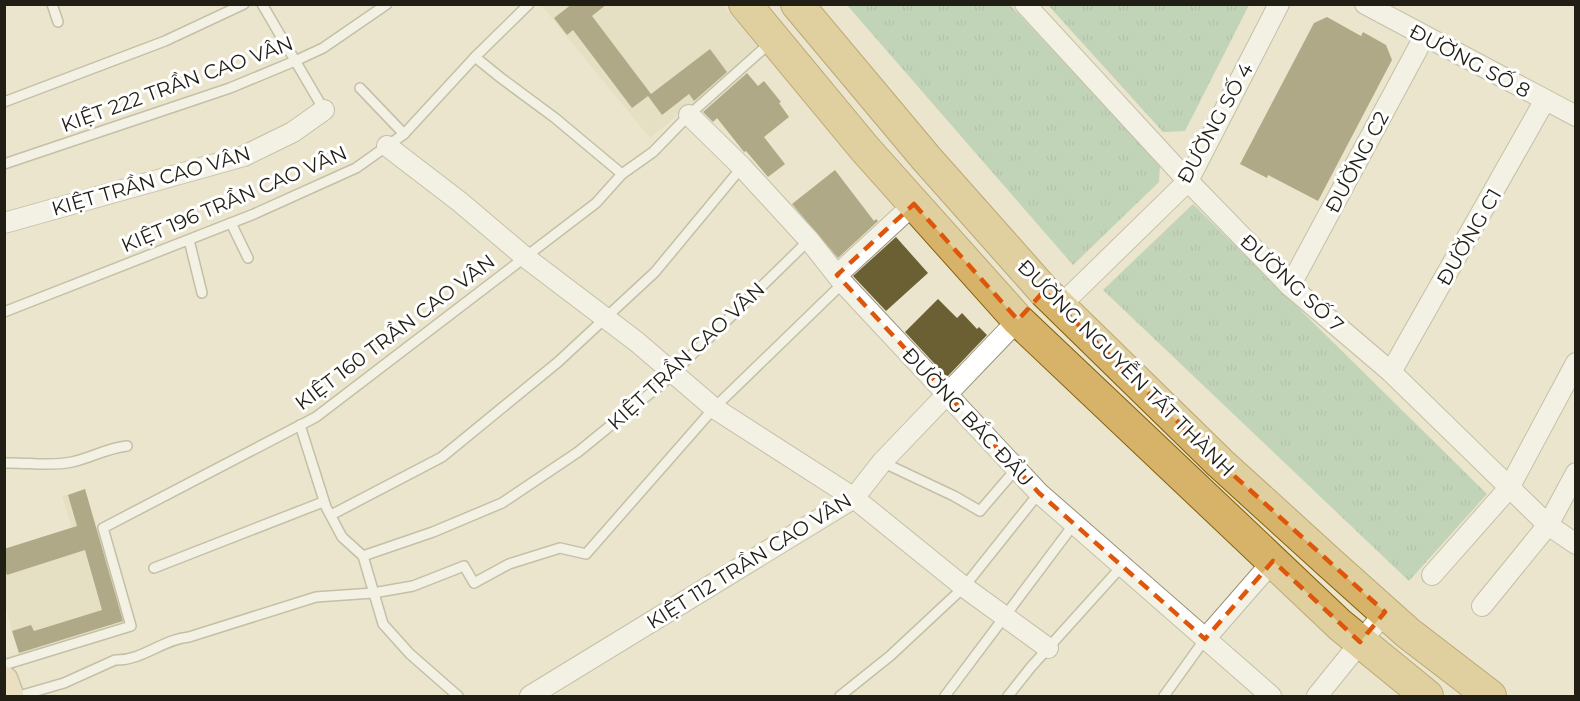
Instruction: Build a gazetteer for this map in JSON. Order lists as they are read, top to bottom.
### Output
{
  "streets": {
    "main road": ["ĐƯỜNG NGUYỄN TẤT THÀNH"],
    "street": [
      "ĐƯỜNG SỐ 8",
      "ĐƯỜNG SỐ 4",
      "ĐƯỜNG C2",
      "KIỆT TRẦN CAO VÂN",
      "ĐƯỜNG C1",
      "ĐƯỜNG SỐ 7",
      "ĐƯỜNG BẮC ĐẨU",
      "KIỆT 112 TRẦN CAO VÂN"
    ],
    "lane": ["KIỆT 222 TRẦN CAO VÂN", "KIỆT 196 TRẦN CAO VÂN", "KIỆT 160 TRẦN CAO VÂN"]
  },
  "crossings": [
    ["ĐƯỜNG SỐ 8", "ĐƯỜNG C2"],
    ["ĐƯỜNG SỐ 8", "ĐƯỜNG C1"],
    ["ĐƯỜNG SỐ 4", "ĐƯỜNG SỐ 7"],
    ["ĐƯỜNG SỐ 4", "ĐƯỜNG NGUYỄN TẤT THÀNH"],
    ["ĐƯỜNG C2", "ĐƯỜNG SỐ 7"],
    ["KIỆT TRẦN CAO VÂN", "ĐƯỜNG BẮC ĐẨU"],
    ["ĐƯỜNG C1", "ĐƯỜNG SỐ 7"],
    ["KIỆT 160 TRẦN CAO VÂN", "ĐƯỜNG NGUYỄN TẤT THÀNH"],
    ["KIỆT 160 TRẦN CAO VÂN", "ĐƯỜNG BẮC ĐẨU"],
    ["ĐƯỜNG NGUYỄN TẤT THÀNH", "KIỆT 112 TRẦN CAO VÂN"],
    ["ĐƯỜNG BẮC ĐẨU", "KIỆT 112 TRẦN CAO VÂN"]
  ]
}
